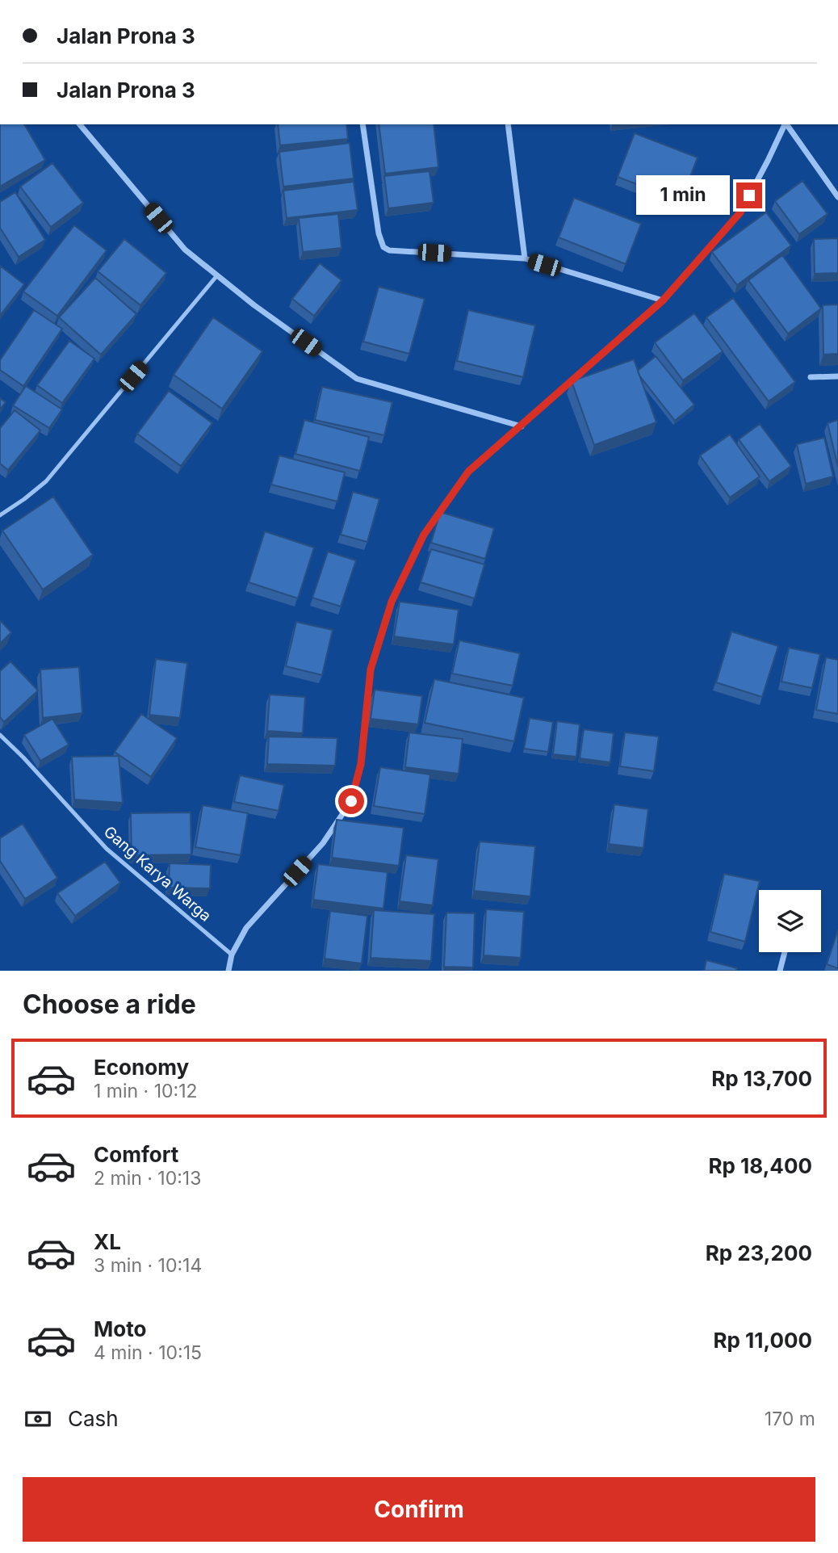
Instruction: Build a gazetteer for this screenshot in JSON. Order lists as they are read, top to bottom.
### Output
{
  "streets": {
    "lane": ["Gang Karya Warga"]
  },
  "page": {
    "banner": ["Jalan Prona 3", "Jalan Prona 3"],
    "bubble": "1 min",
    "heading": "Choose a ride",
    "list": [
      {
        "name": "Economy",
        "note": "1 min · 10:12",
        "value": "Rp 13,700"
      },
      {
        "name": "Comfort",
        "note": "2 min · 10:13",
        "value": "Rp 18,400"
      },
      {
        "name": "XL",
        "note": "3 min · 10:14",
        "value": "Rp 23,200"
      },
      {
        "name": "Moto",
        "note": "4 min · 10:15",
        "value": "Rp 11,000"
      }
    ],
    "pay": ["Cash", "170 m"],
    "buttons": "Confirm"
  }
}
